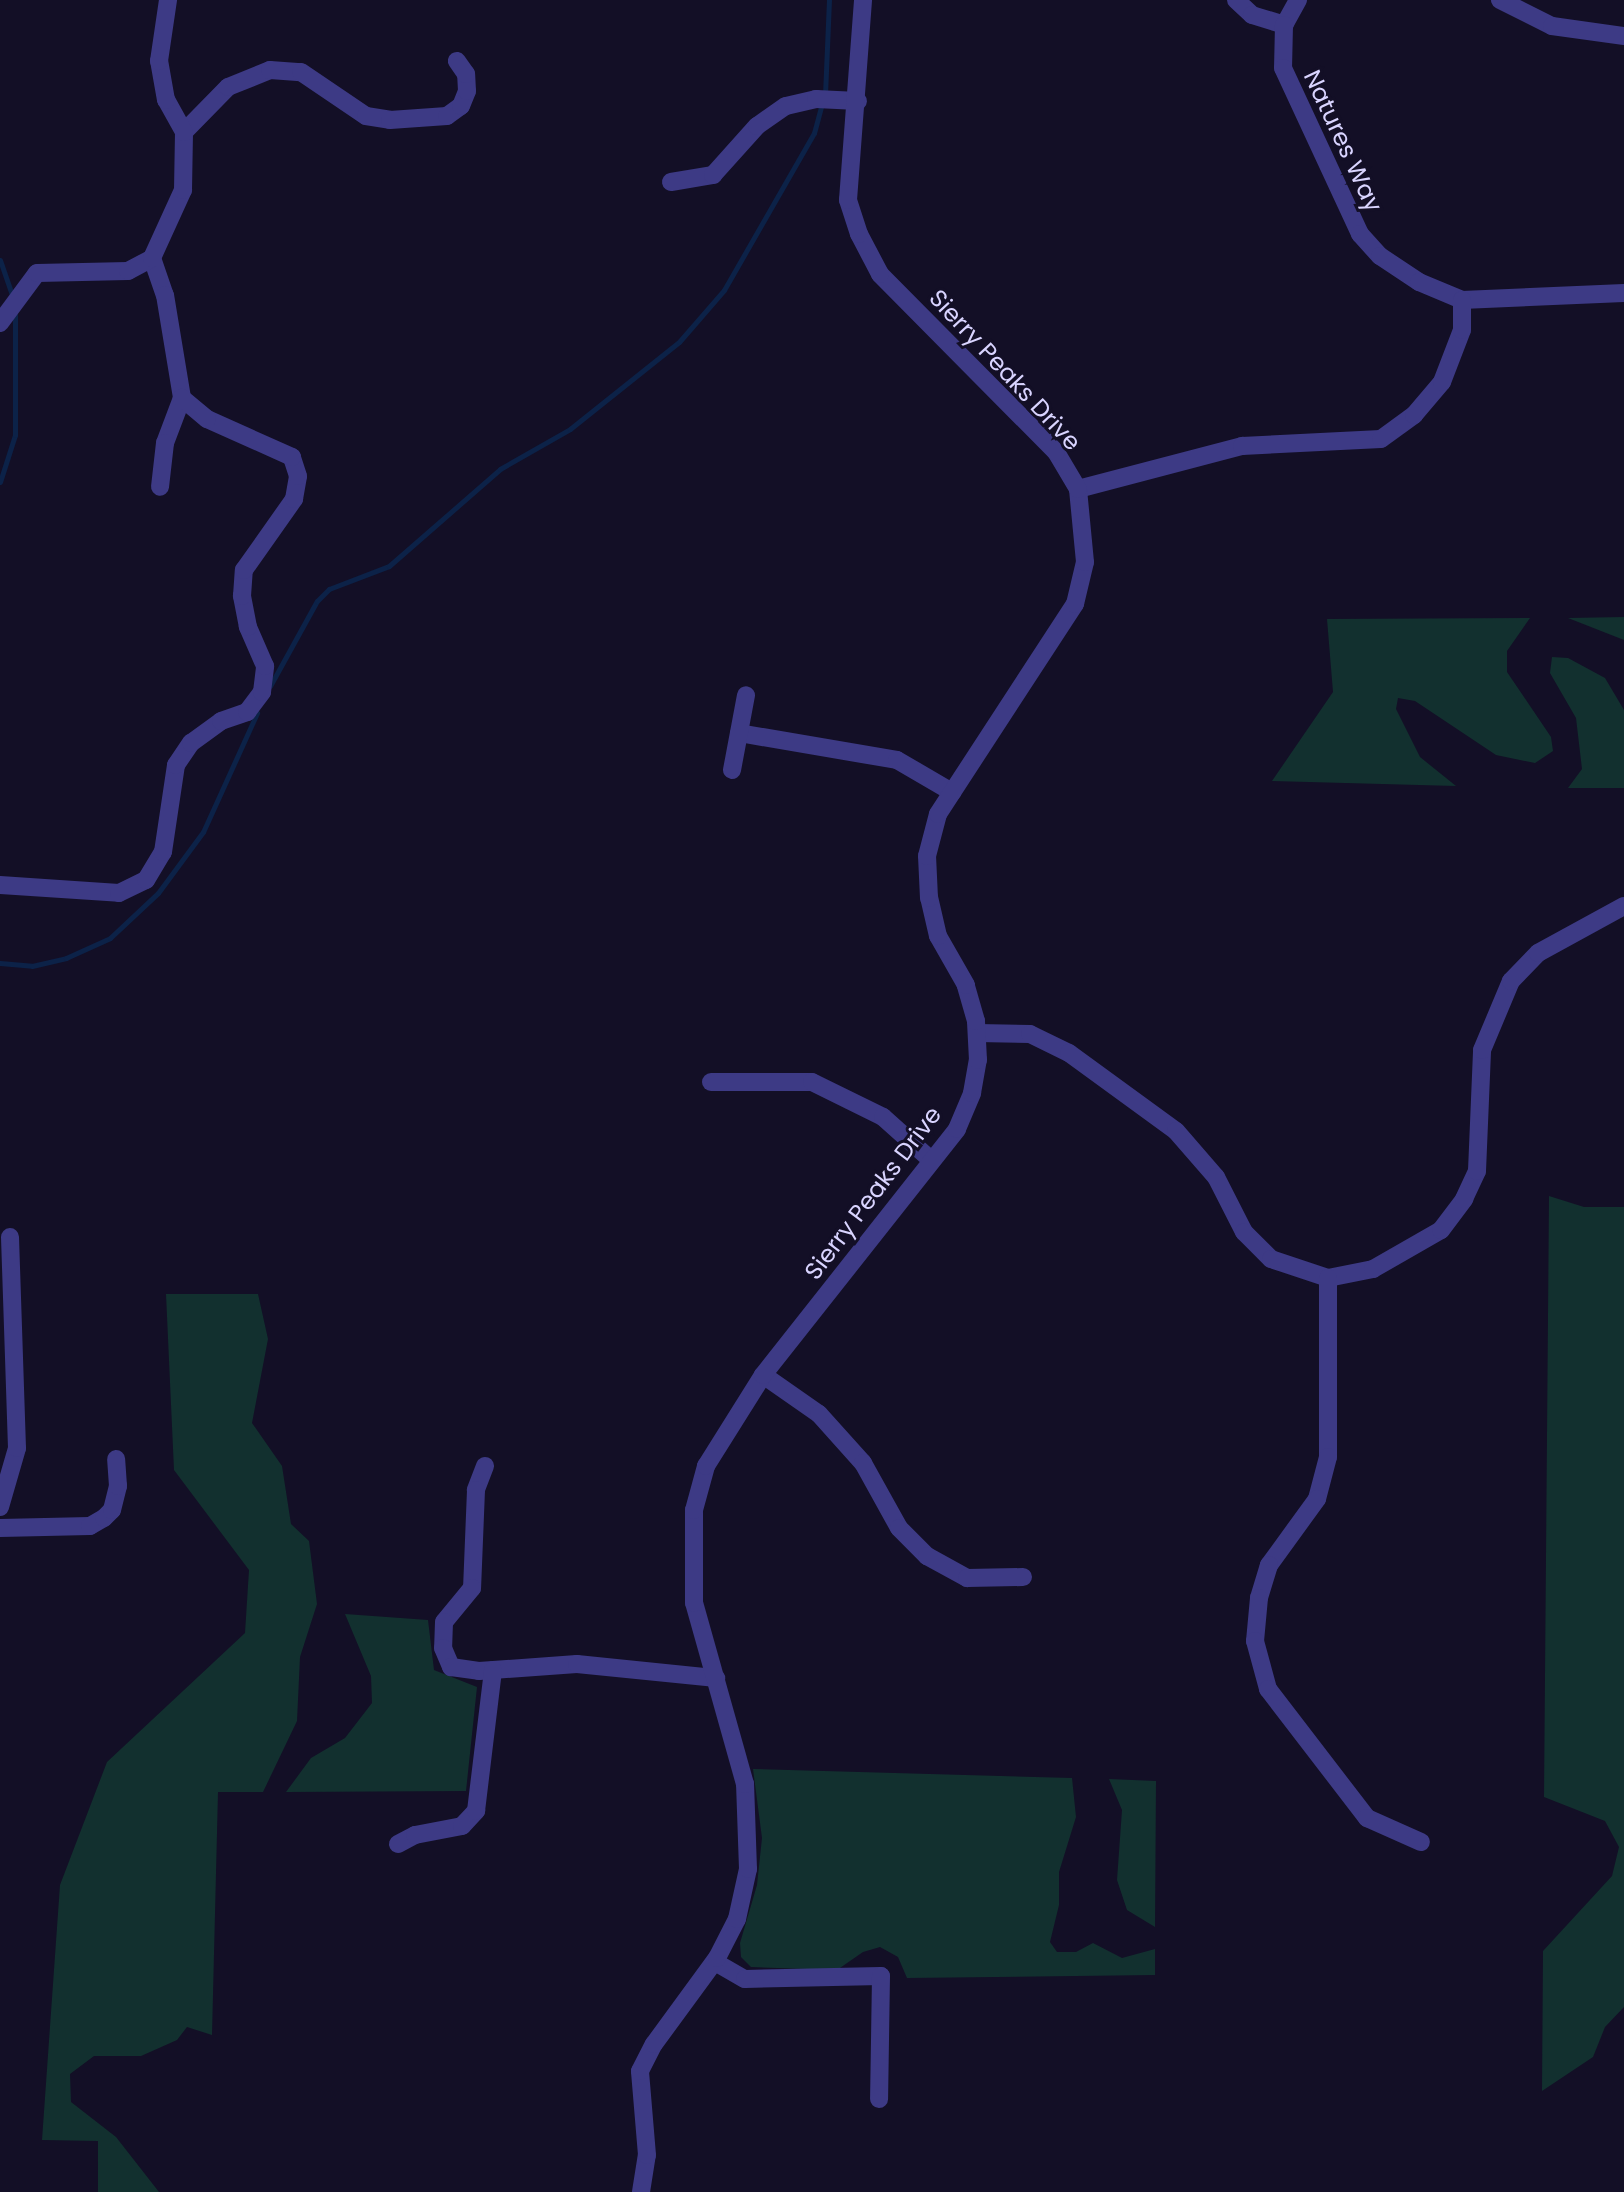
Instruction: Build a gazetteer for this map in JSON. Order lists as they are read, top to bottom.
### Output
{
  "streets": {
    "street": ["Natures Way", "Sierry Peaks Drive"]
  }
}
